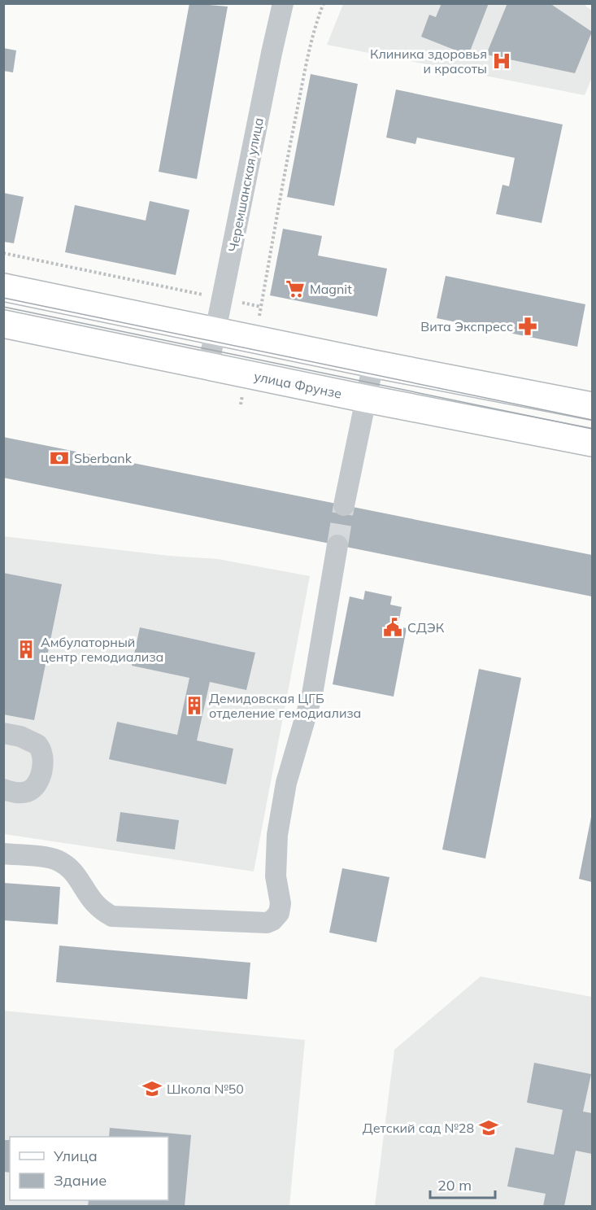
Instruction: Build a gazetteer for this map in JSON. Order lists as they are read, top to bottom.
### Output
{
  "streets": {
    "main road": ["улица Фрунзе"],
    "street": ["Черемшанская улица"]
  },
  "crossings": [
    ["Черемшанская улица", "улица Фрунзе"]
  ],
  "places": {
    "hospital": ["Клиника здоровья и красоты"],
    "supermarket": ["Magnit"],
    "pharmacy": ["Вита Экспресс"],
    "bank": ["Sberbank"],
    "public building": ["СДЭК"],
    "building": ["Амбулаторный центр гемодиализа", "Демидовская ЦГБ отделение гемодиализа"],
    "school or university": ["Школа №50", "Детский сад №28"]
  },
  "legend": ["Улица", "Здание"],
  "scale_bar": "20 m"
}
